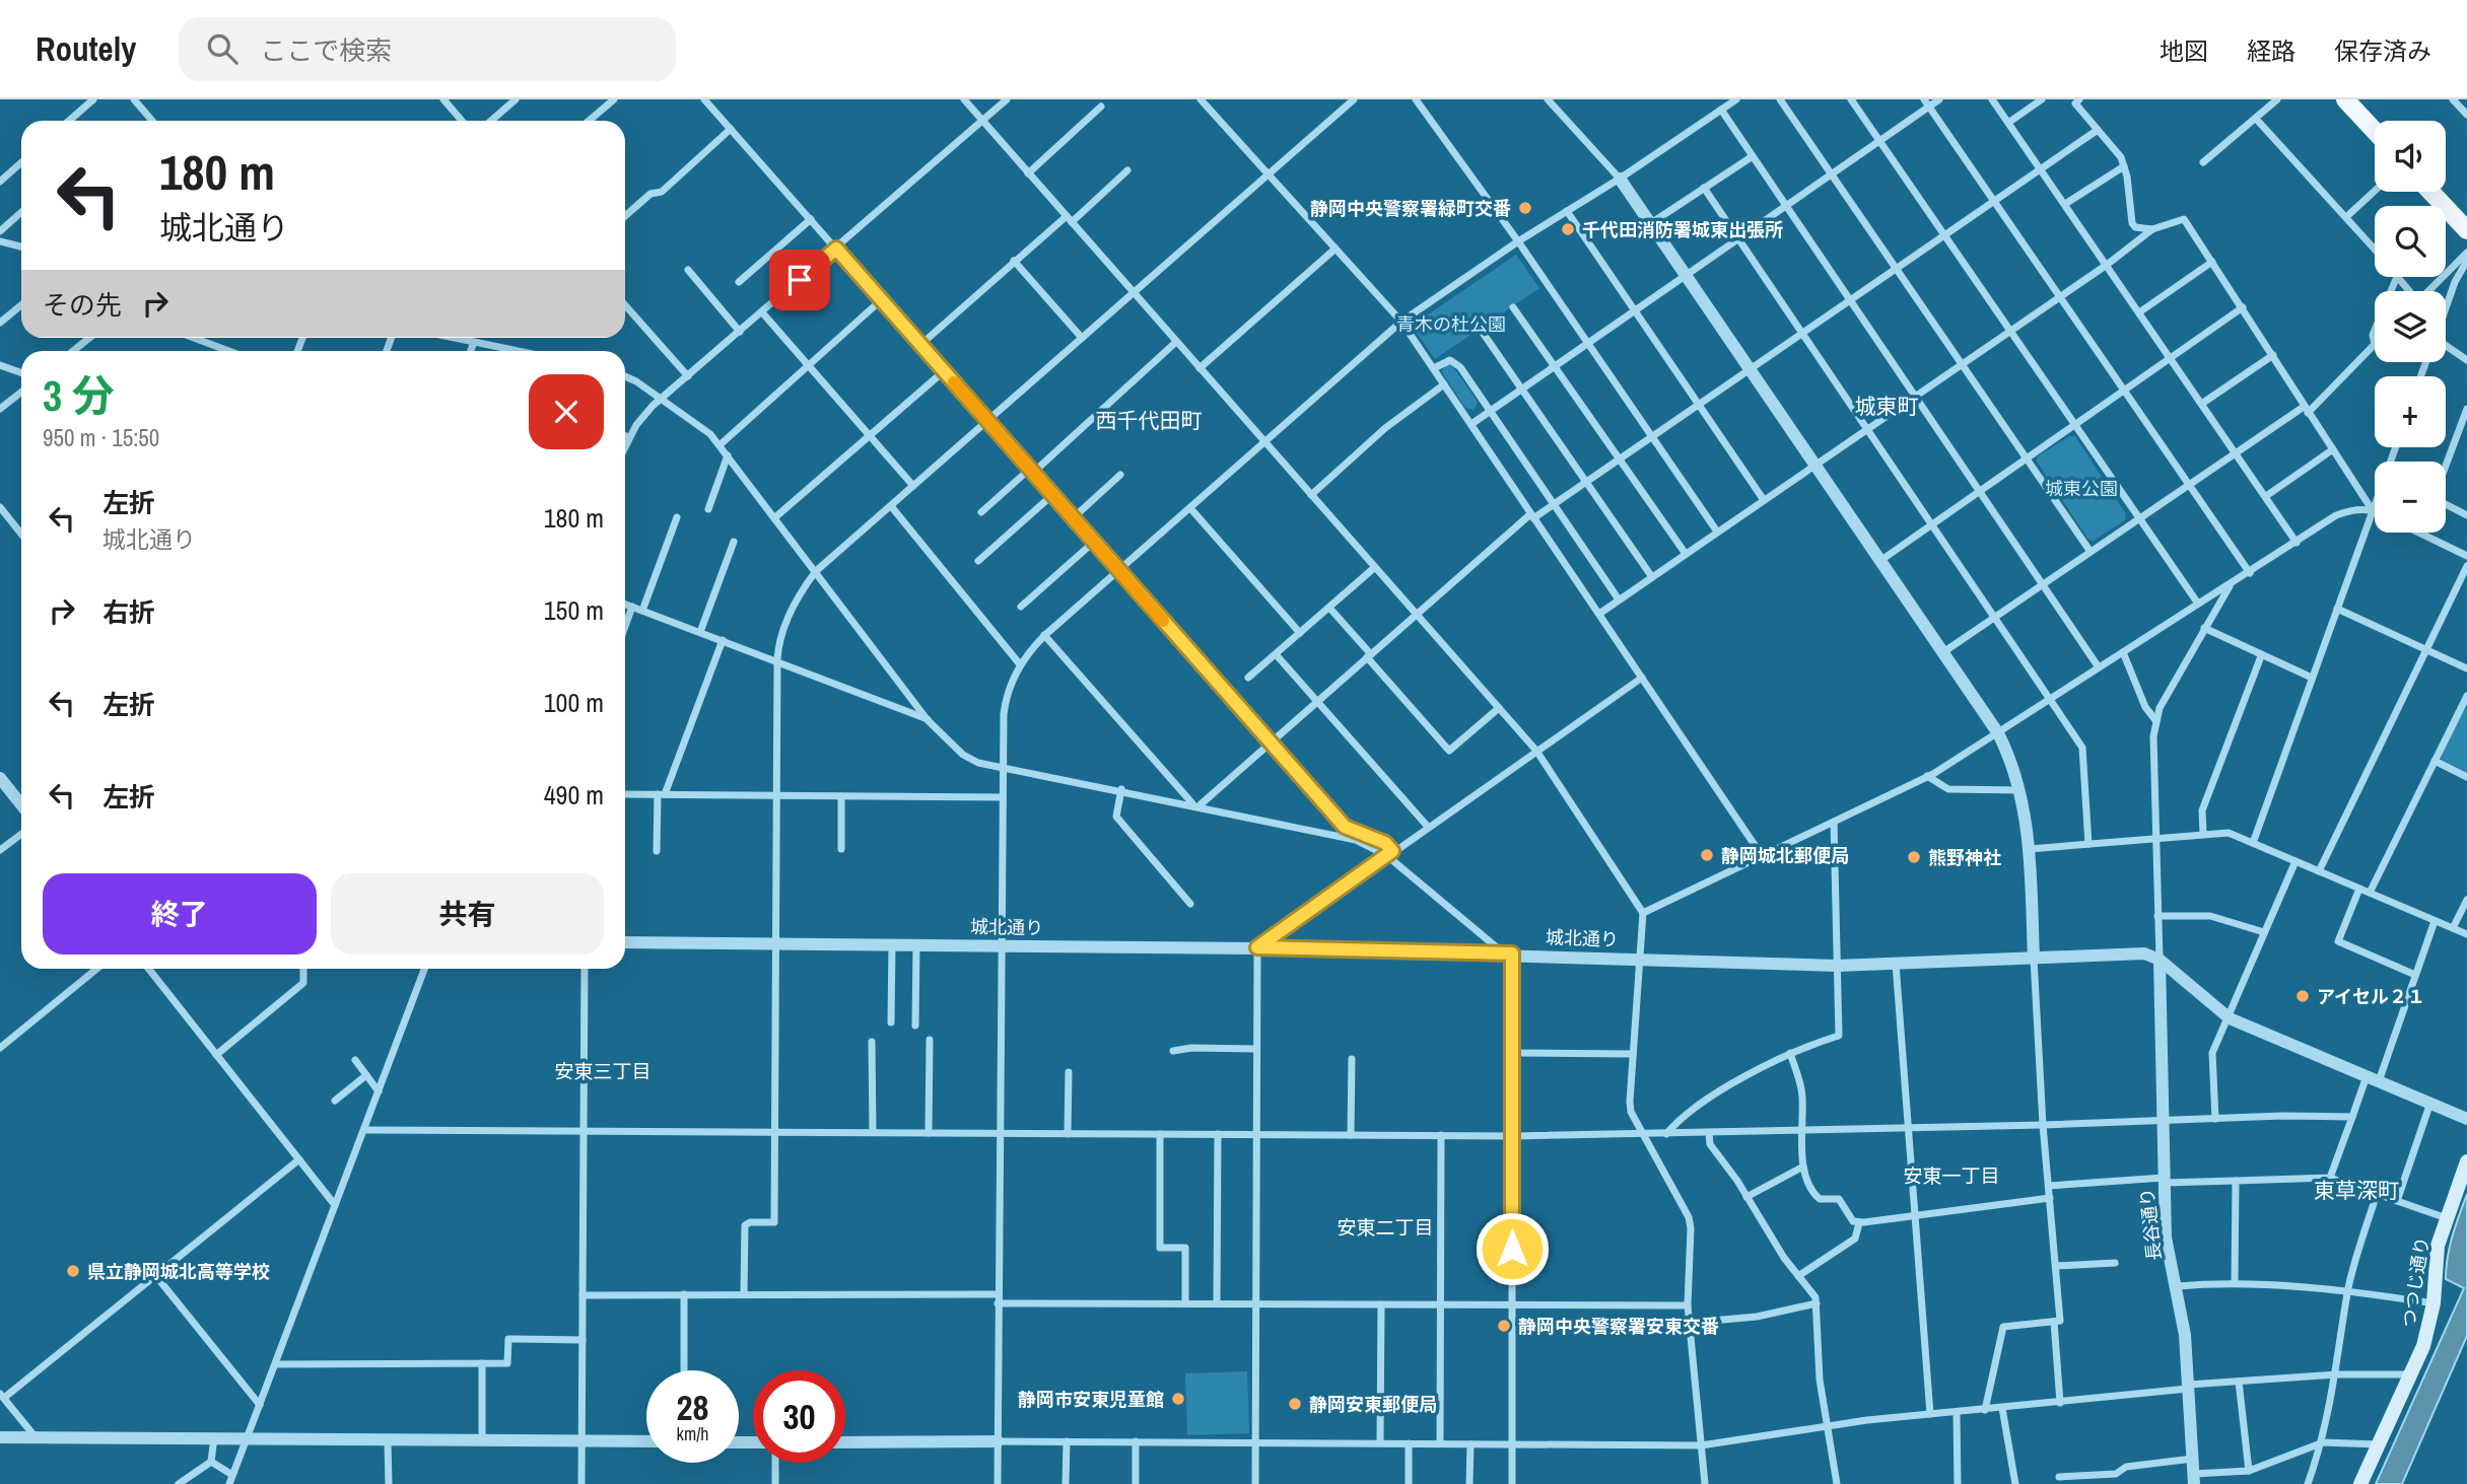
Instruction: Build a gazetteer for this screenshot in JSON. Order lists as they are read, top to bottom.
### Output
{
  "streets": {
    "main road": ["つつじ通り"],
    "street": ["城北通り", "長谷通り"]
  },
  "crossings": [
    ["城北通り", "長谷通り"]
  ],
  "districts": [
    "城東町",
    "西千代田町",
    "安東三丁目",
    "安東一丁目",
    "東草深町",
    "安東二丁目"
  ],
  "parks": ["青木の杜公園", "城東公園"],
  "places": [
    "静岡中央警察署緑町交番",
    "千代田消防署城東出張所",
    "静岡城北郵便局",
    "熊野神社",
    "アイセル２１",
    "県立静岡城北高等学校",
    "静岡中央警察署安東交番",
    "静岡市安東児童館",
    "静岡安東郵便局"
  ],
  "page": {
    "header": "Routely",
    "search": "ここで検索",
    "nav": ["地図", "経路", "保存済み"],
    "map_buttons": ["+", "−"],
    "turn": ["180 m", "城北通り"],
    "then": "その先",
    "heading": ["3 分", "950 m · 15:50"],
    "list": [
      {
        "name": "左折",
        "note": "城北通り",
        "value": "180 m"
      },
      {
        "name": "右折",
        "value": "150 m"
      },
      {
        "name": "左折",
        "value": "100 m"
      },
      {
        "name": "左折",
        "value": "490 m"
      }
    ],
    "buttons": ["終了", "共有"],
    "speed": "28 km/h",
    "limit": "30"
  }
}
